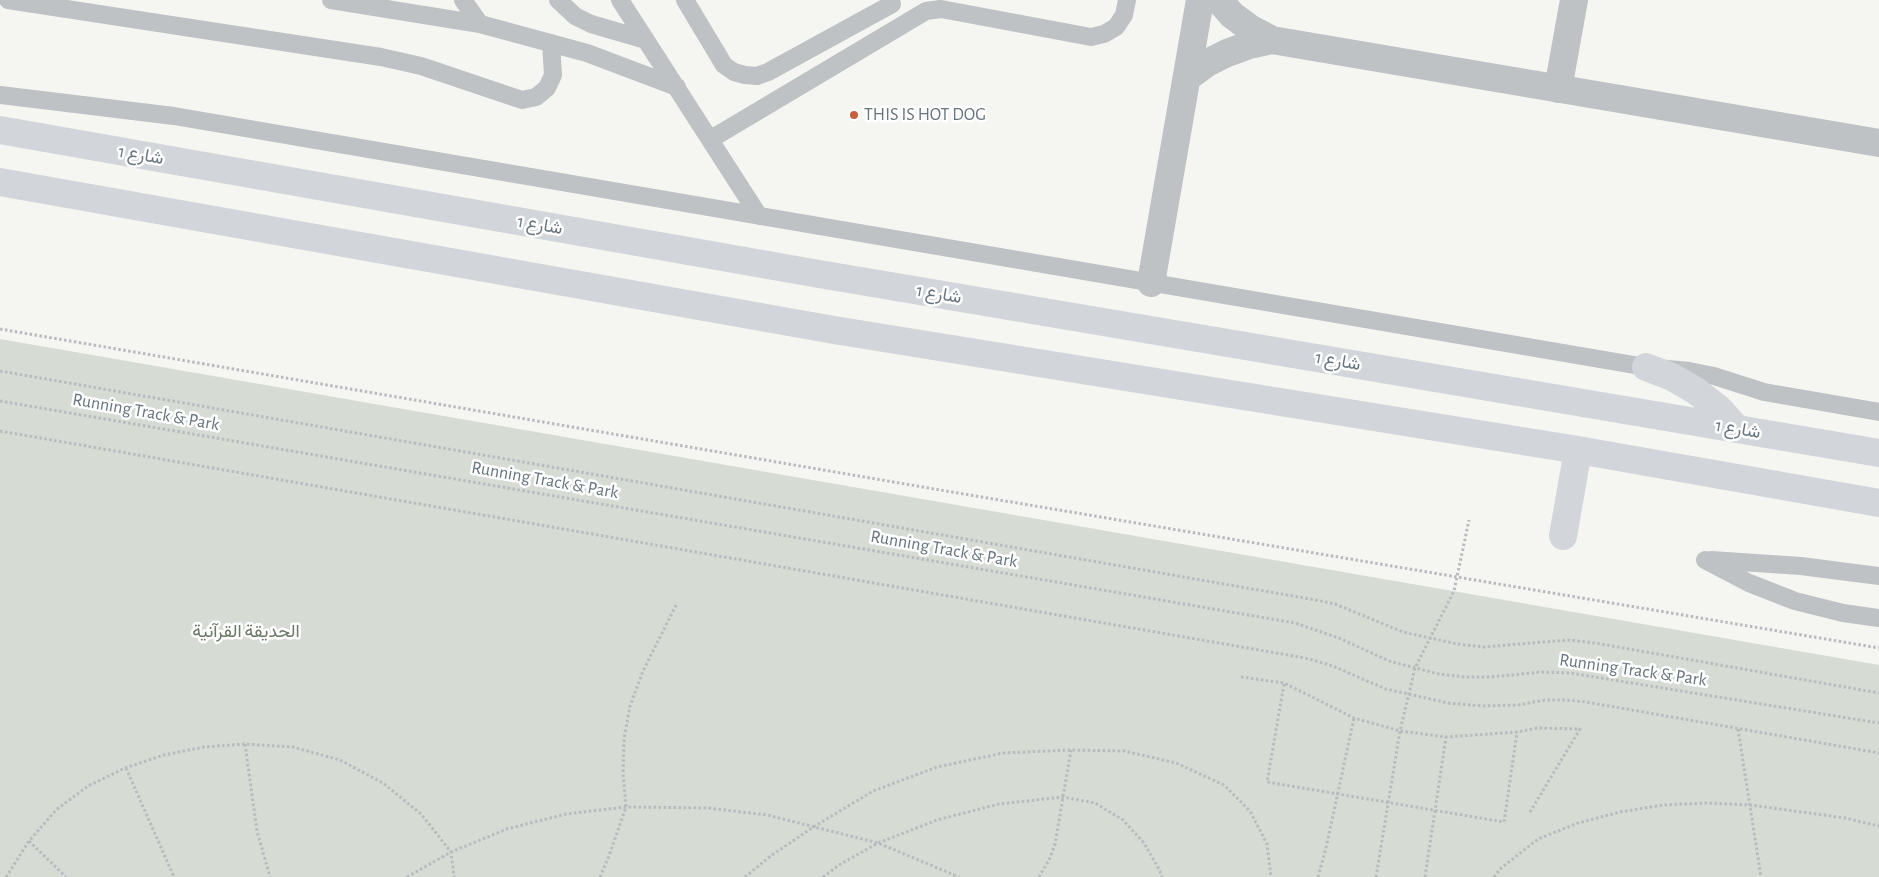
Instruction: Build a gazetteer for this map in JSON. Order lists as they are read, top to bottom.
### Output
{
  "streets": {
    "street": ["شارع 1"],
    "path": ["Running Track & Park"]
  },
  "parks": ["الحديقة القرآنية"],
  "places": ["THIS IS HOT DOG"]
}
